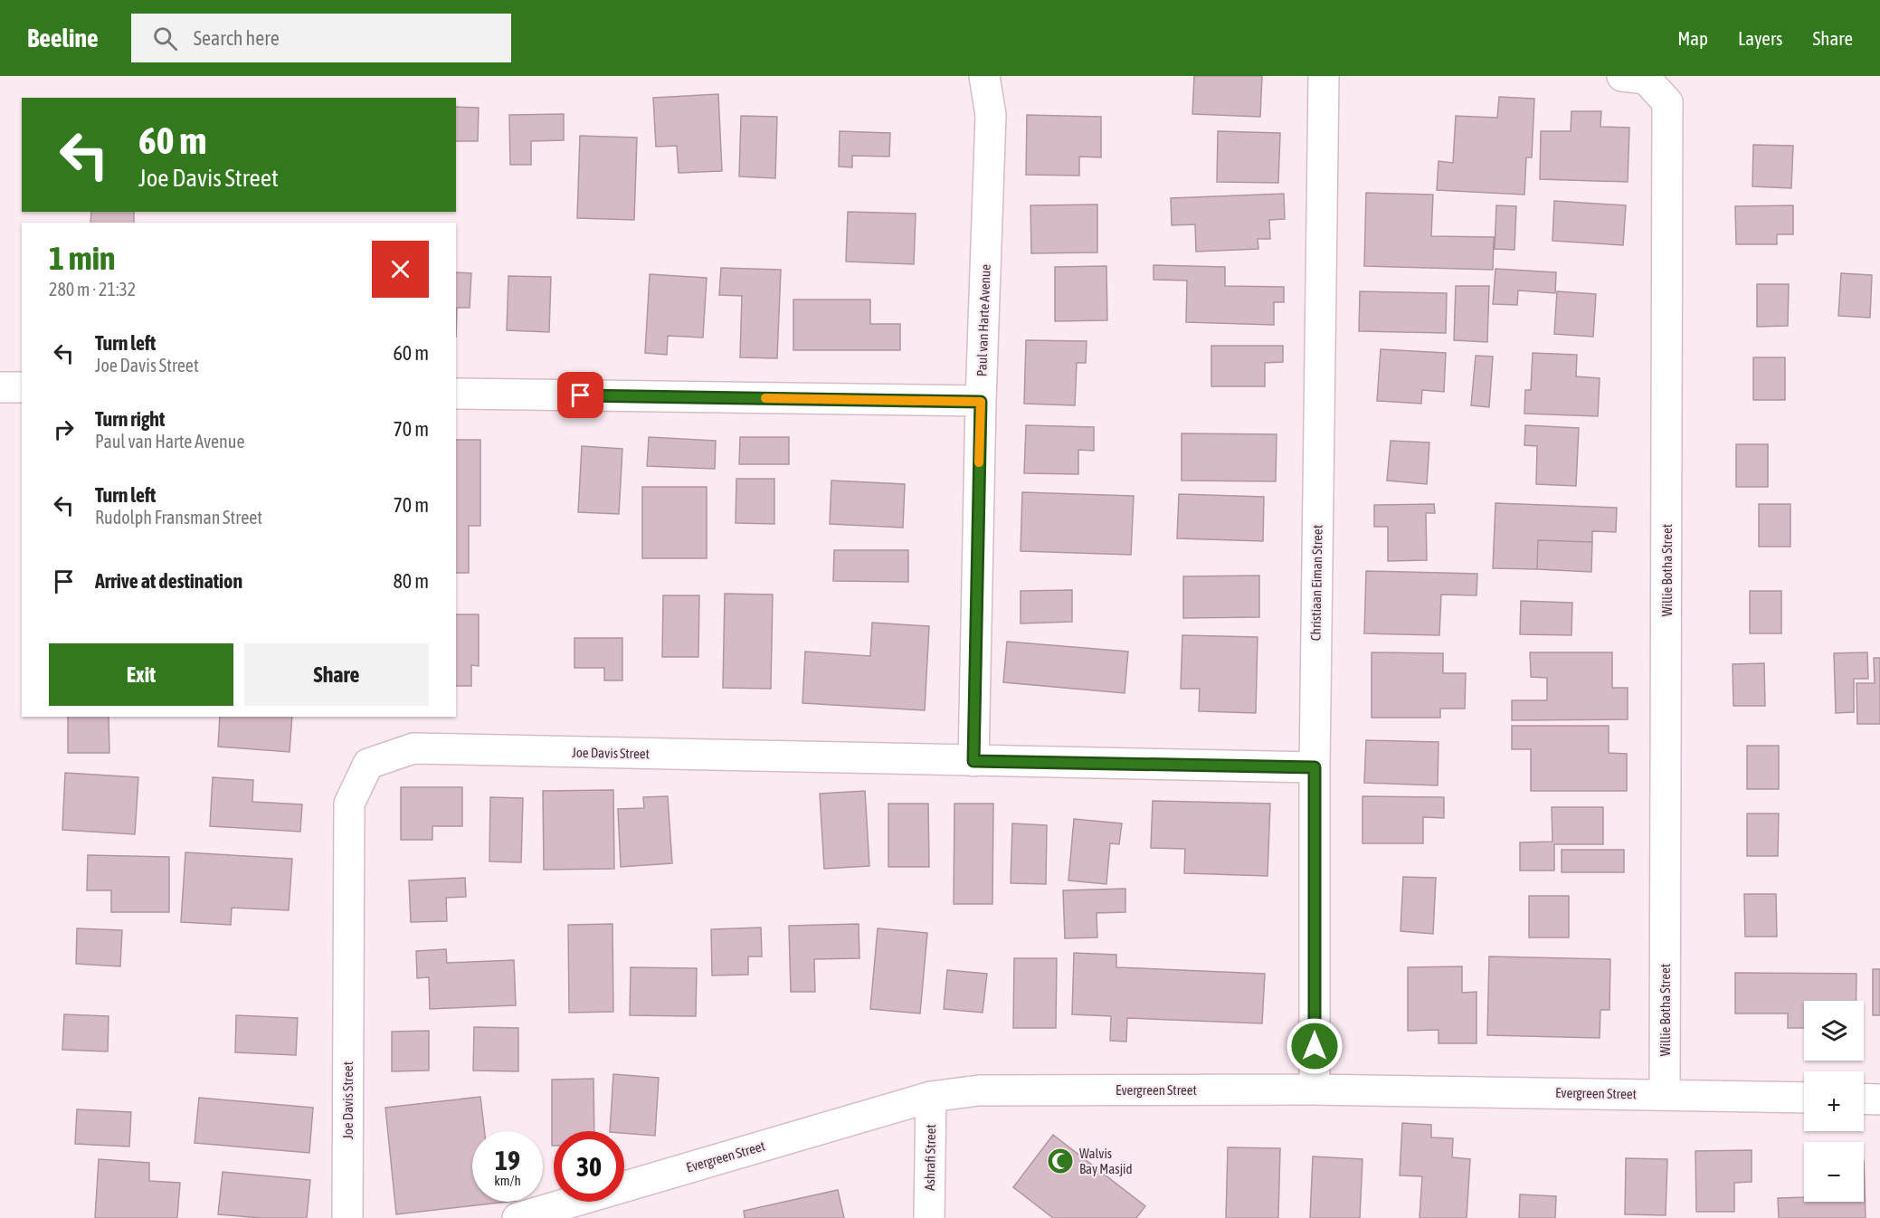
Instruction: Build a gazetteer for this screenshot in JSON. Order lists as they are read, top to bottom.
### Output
{
  "streets": {
    "street": [
      "Paul van Harte Avenue",
      "Willie Botha Street",
      "Christiaan Eiman Street",
      "Joe Davis Street",
      "Evergreen Street",
      "Ashrafi Street"
    ]
  },
  "crossings": [
    ["Paul van Harte Avenue", "Joe Davis Street"],
    ["Willie Botha Street", "Evergreen Street"],
    ["Christiaan Eiman Street", "Joe Davis Street"],
    ["Christiaan Eiman Street", "Evergreen Street"],
    ["Evergreen Street", "Ashrafi Street"]
  ],
  "places": {
    "mosque": ["Walvis Bay Masjid"]
  },
  "page": {
    "header": "Beeline",
    "search": "Search here",
    "nav": ["Map", "Layers", "Share"],
    "turn": ["60 m", "Joe Davis Street"],
    "heading": ["1 min", "280 m · 21:32"],
    "list": [
      {
        "name": "Turn left",
        "note": "Joe Davis Street",
        "value": "60 m"
      },
      {
        "name": "Turn right",
        "note": "Paul van Harte Avenue",
        "value": "70 m"
      },
      {
        "name": "Turn left",
        "note": "Rudolph Fransman Street",
        "value": "70 m"
      },
      {
        "name": "Arrive at destination",
        "value": "80 m"
      }
    ],
    "buttons": ["Exit", "Share"],
    "map_buttons": ["+", "−"],
    "speed": "19 km/h",
    "limit": "30"
  }
}
